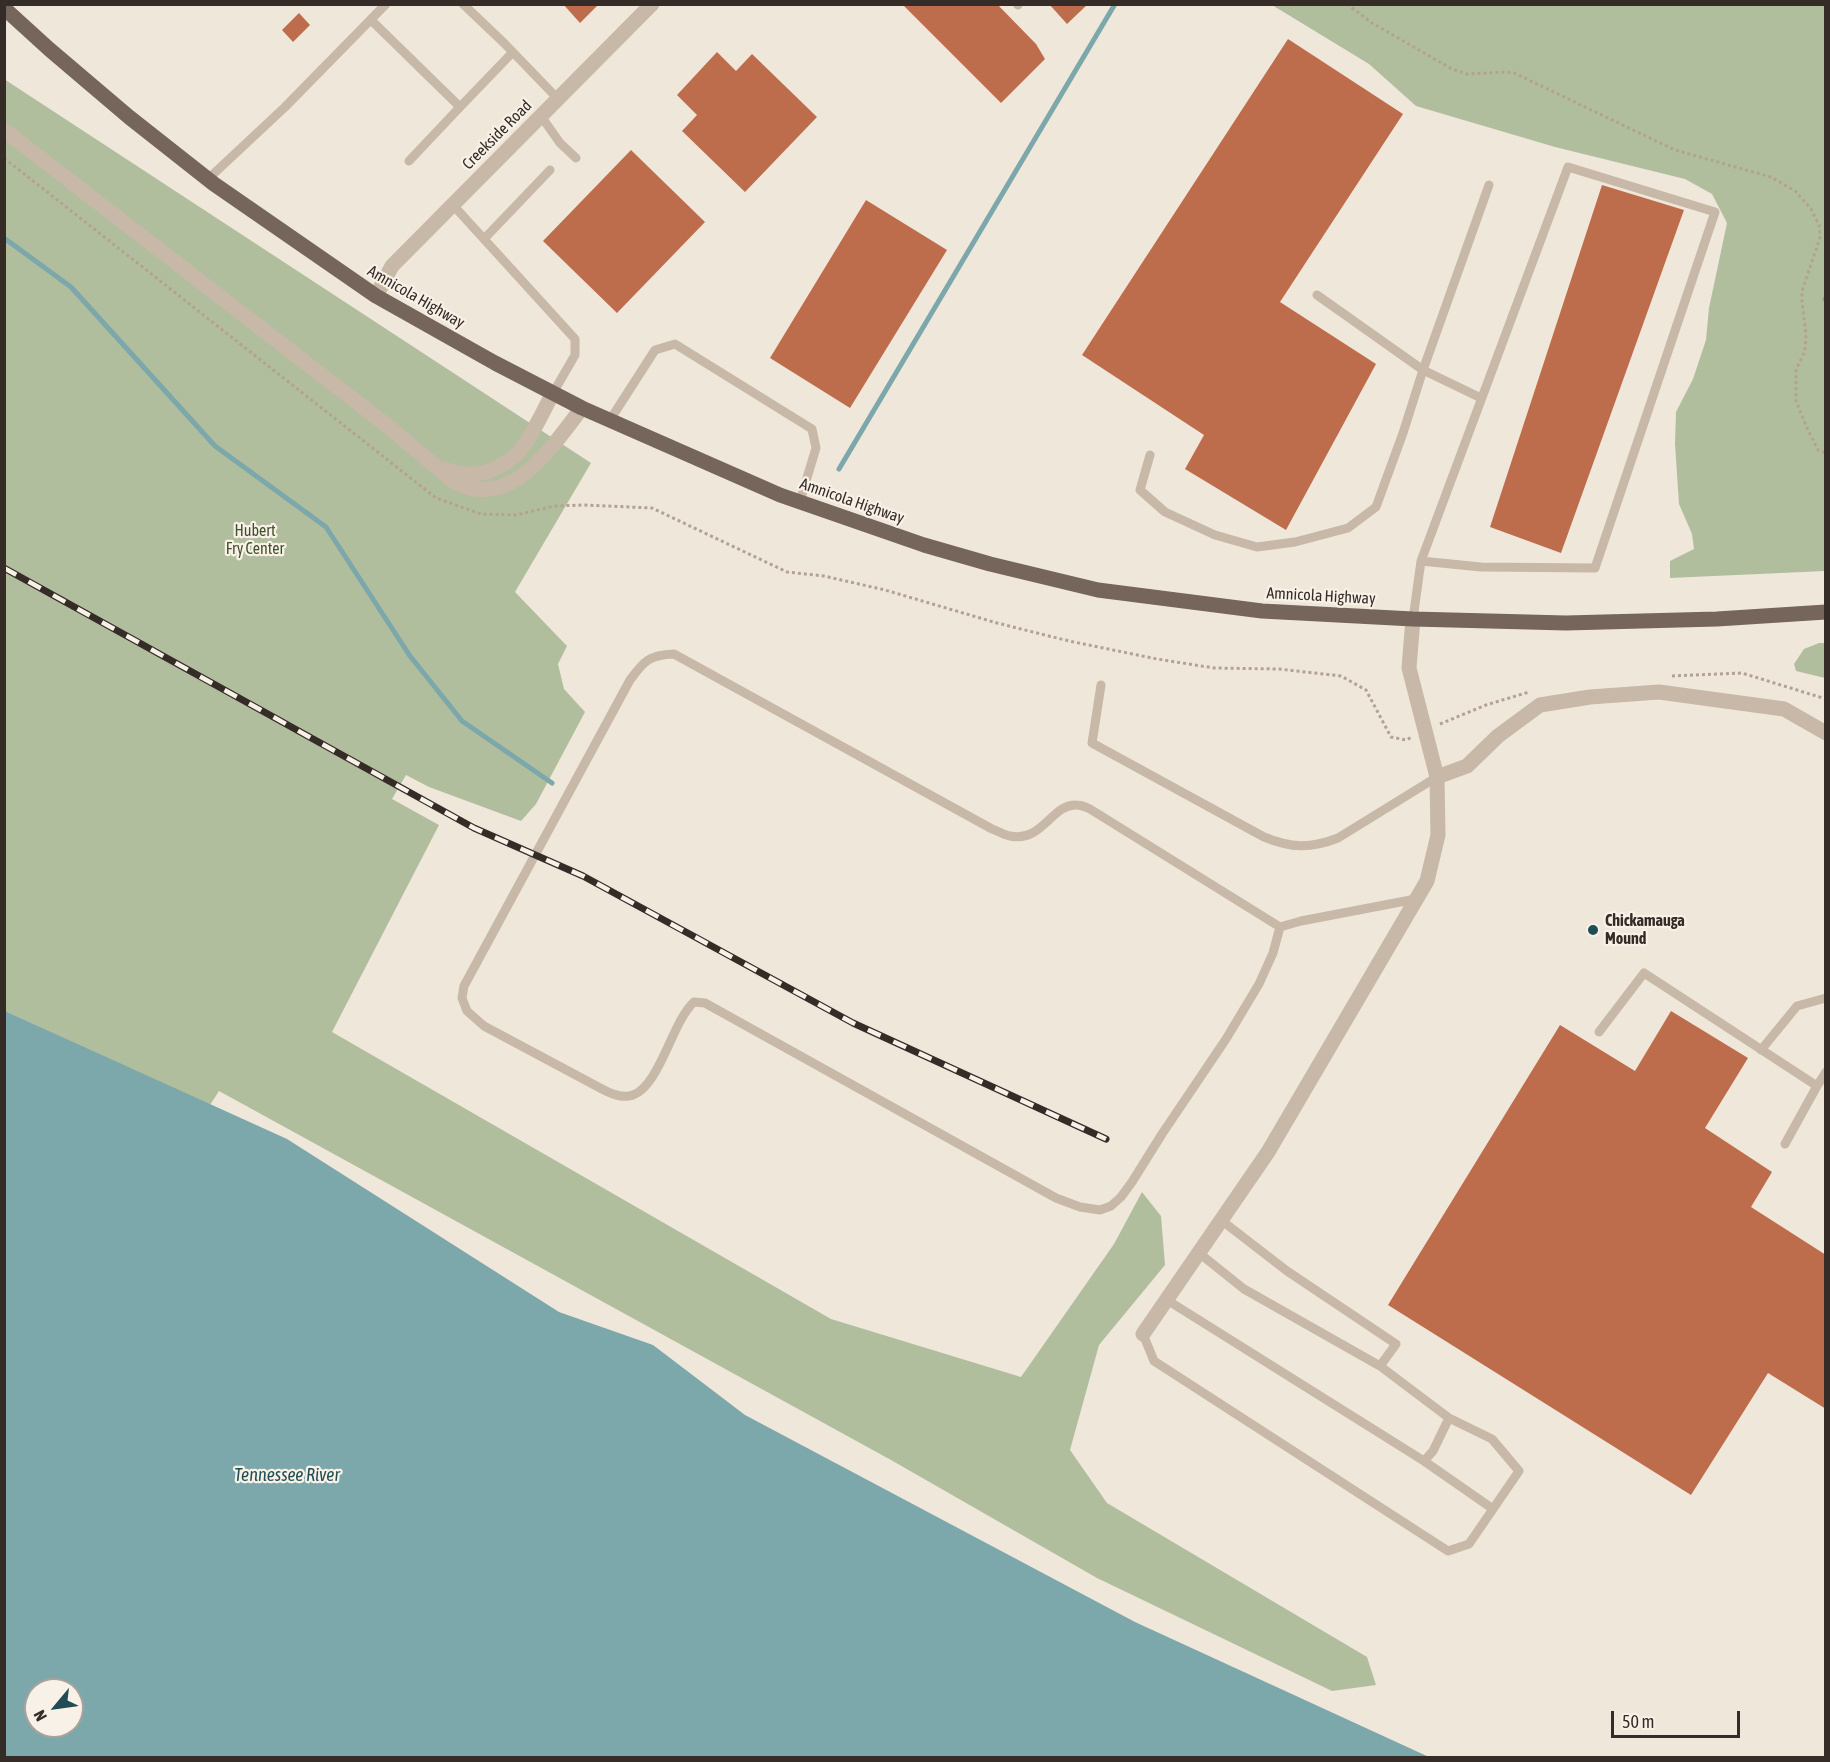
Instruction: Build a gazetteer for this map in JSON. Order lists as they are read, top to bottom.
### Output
{
  "streets": {
    "main road": ["Amnicola Highway"],
    "street": ["Creekside Road"]
  },
  "crossings": [
    ["Creekside Road", "Amnicola Highway"]
  ],
  "water": ["Tennessee River"],
  "parks": ["Hubert Fry Center"],
  "places": ["Chickamauga Mound"],
  "scale_bar": "50 m",
  "north": "bottom left"
}
